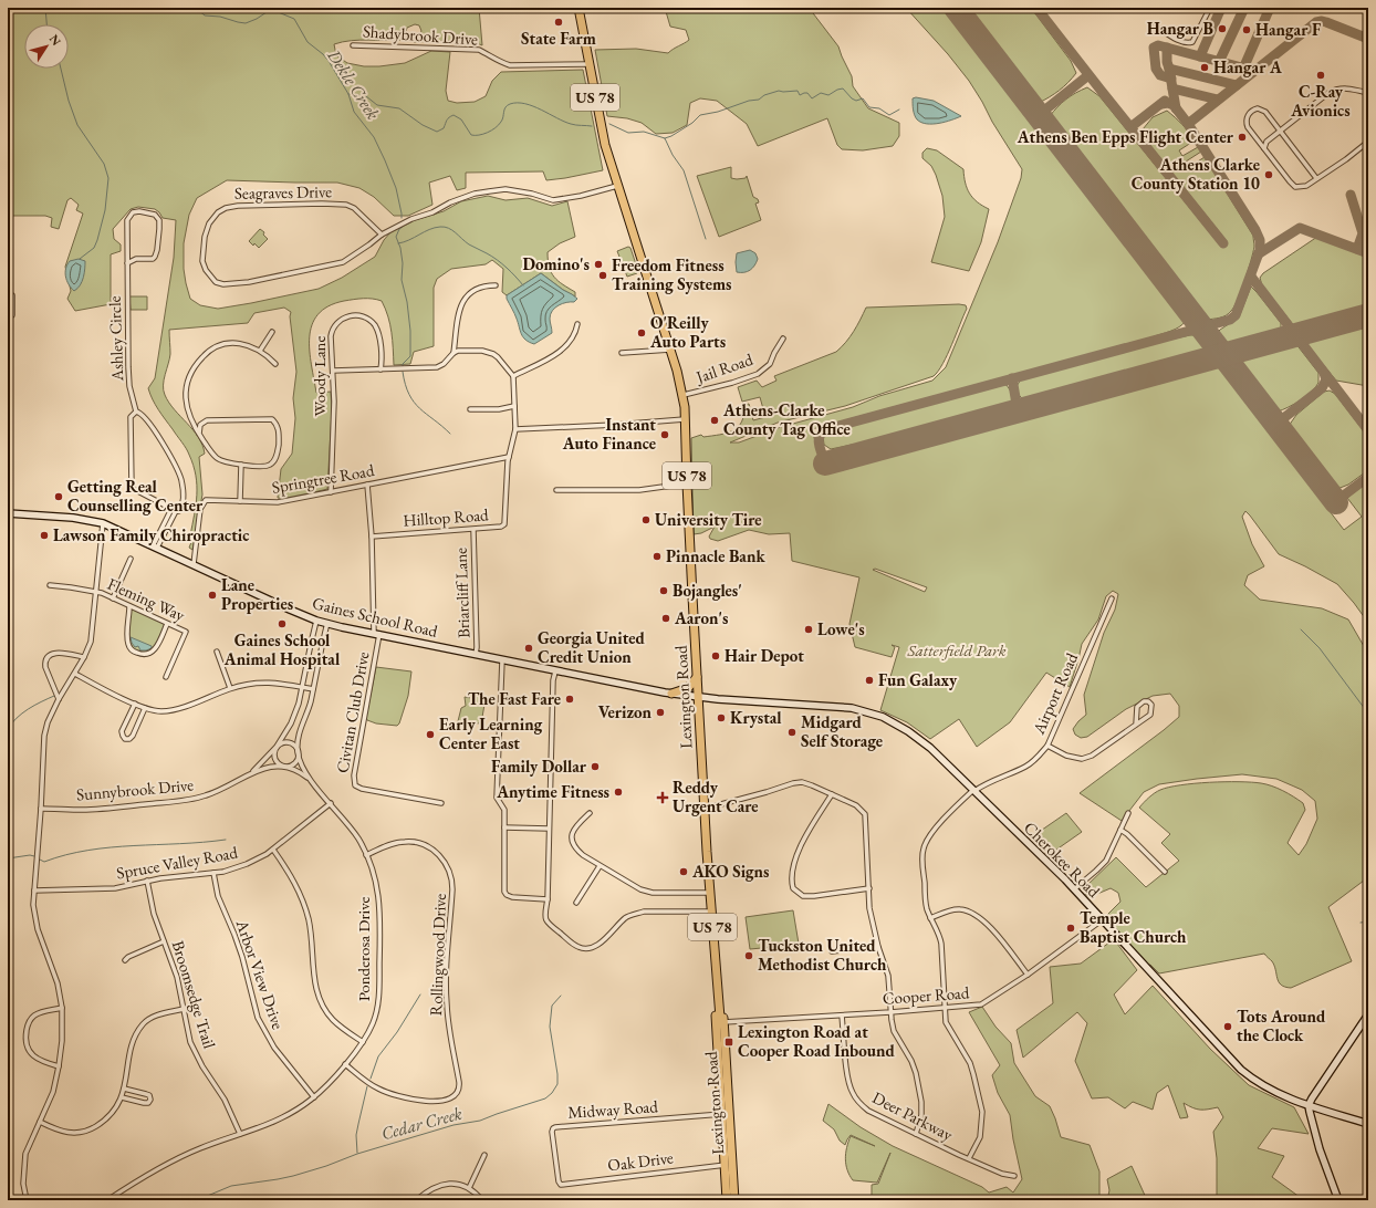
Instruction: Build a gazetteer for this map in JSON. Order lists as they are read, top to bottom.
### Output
{
  "streets": {
    "highway": ["US 78", "Lexington Road"],
    "main road": ["Gaines School Road", "Cherokee Road"],
    "street": [
      "Shadybrook Drive",
      "Seagraves Drive",
      "Ashley Circle",
      "Jail Road",
      "Woody Lane",
      "Springtree Road",
      "Hilltop Road",
      "Briarcliff Lane",
      "Fleming Way",
      "Airport Road",
      "Civitan Club Drive",
      "Sunnybrook Drive",
      "Spruce Valley Road",
      "Ponderosa Drive",
      "Rollingwood Drive",
      "Arbor View Drive",
      "Broomsedge Trail",
      "Cooper Road",
      "Midway Road",
      "Deer Parkway",
      "Oak Drive"
    ]
  },
  "crossings": [
    ["Shadybrook Drive", "US 78"],
    ["US 78", "Seagraves Drive"],
    ["US 78", "Jail Road"],
    ["US 78", "Lexington Road"],
    ["Jail Road", "Lexington Road"],
    ["Woody Lane", "Springtree Road"],
    ["Springtree Road", "Hilltop Road"],
    ["Springtree Road", "Gaines School Road"],
    ["Hilltop Road", "Briarcliff Lane"],
    ["Briarcliff Lane", "Gaines School Road"],
    ["Gaines School Road", "Lexington Road"],
    ["Gaines School Road", "Civitan Club Drive"],
    ["Gaines School Road", "Cherokee Road"],
    ["Airport Road", "Cherokee Road"],
    ["Airport Road", "Cooper Road"],
    ["Airport Road", "Deer Parkway"],
    ["Lexington Road", "Cherokee Road"],
    ["Lexington Road", "Cooper Road"],
    ["Lexington Road", "Midway Road"],
    ["Lexington Road", "Oak Drive"],
    ["Sunnybrook Drive", "Ponderosa Drive"],
    ["Cherokee Road", "Cooper Road"],
    ["Spruce Valley Road", "Ponderosa Drive"],
    ["Spruce Valley Road", "Arbor View Drive"],
    ["Spruce Valley Road", "Broomsedge Trail"],
    ["Ponderosa Drive", "Rollingwood Drive"],
    ["Ponderosa Drive", "Arbor View Drive"],
    ["Ponderosa Drive", "Broomsedge Trail"],
    ["Cooper Road", "Deer Parkway"],
    ["Midway Road", "Oak Drive"]
  ],
  "water": ["Dekle Creek", "Cedar Creek"],
  "parks": ["Satterfield Park"],
  "places": {
    "other": [
      "State Farm",
      "Hangar B",
      "Hangar F",
      "Hangar A",
      "C-Ray Avionics",
      "Athens Ben Epps Flight Center",
      "Athens Clarke County Station 10",
      "Domino's",
      "Freedom Fitness Training Systems",
      "O'Reilly Auto Parts",
      "Athens-Clarke County Tag Office",
      "Instant Auto Finance",
      "Getting Real Counselling Center",
      "University Tire",
      "Lawson Family Chiropractic",
      "Pinnacle Bank",
      "Bojangles'",
      "Lane Properties",
      "Aaron's",
      "Gaines School Animal Hospital",
      "Lowe's",
      "Georgia United Credit Union",
      "Hair Depot",
      "Fun Galaxy",
      "The Fast Fare",
      "Verizon",
      "Krystal",
      "Midgard Self Storage",
      "Early Learning Center East",
      "Family Dollar",
      "Anytime Fitness",
      "AKO Signs",
      "Temple Baptist Church",
      "Tuckston United Methodist Church",
      "Tots Around the Clock"
    ],
    "health": ["Reddy Urgent Care"],
    "transit": ["Lexington Road at Cooper Road Inbound"]
  },
  "north": "top right"
}
